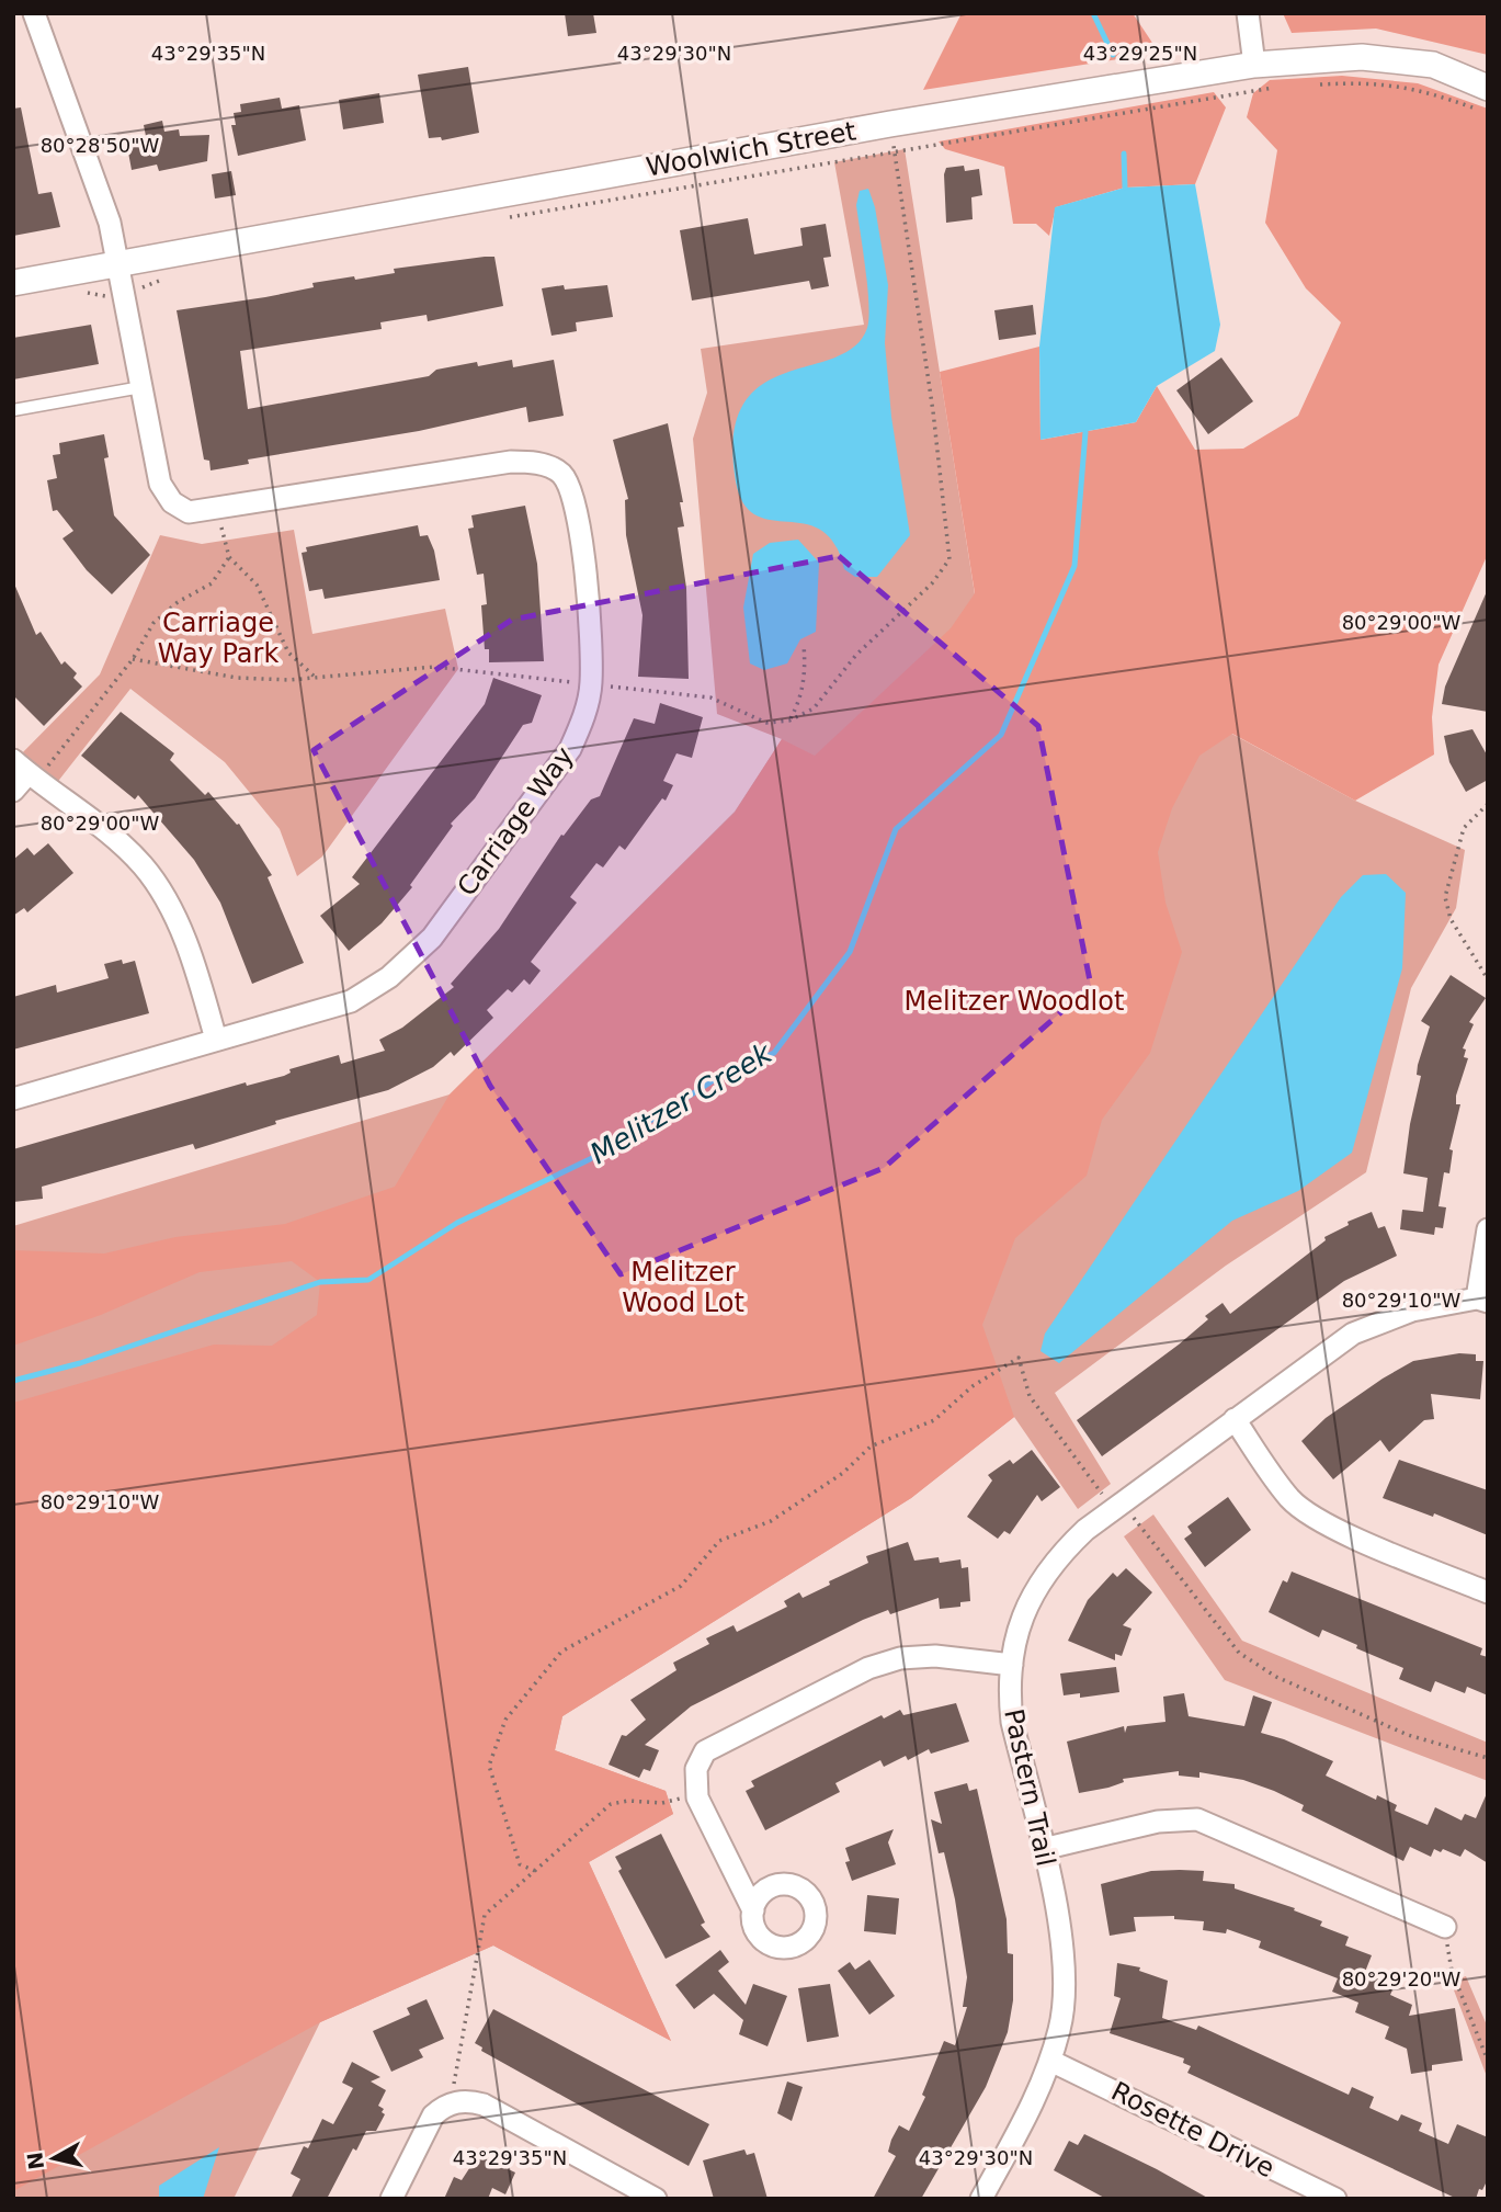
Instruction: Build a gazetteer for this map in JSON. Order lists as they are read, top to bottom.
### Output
{
  "streets": {
    "street": [
      "Woolwich Street",
      "Carriage Way",
      "Pastern Trail",
      "Rosette Drive"
    ]
  },
  "crossings": [
    ["Woolwich Street", "Carriage Way"],
    ["Pastern Trail", "Rosette Drive"]
  ],
  "water": ["Melitzer Creek"],
  "parks": ["Carriage Way Park", "Melitzer Woodlot", "Melitzer Wood Lot"],
  "north": "left",
  "coordinates": [
    "43°29'35\"N",
    "43°29'30\"N",
    "43°29'25\"N",
    "80°28'50\"W",
    "80°29'00\"W",
    "80°29'10\"W",
    "80°29'20\"W"
  ]
}
